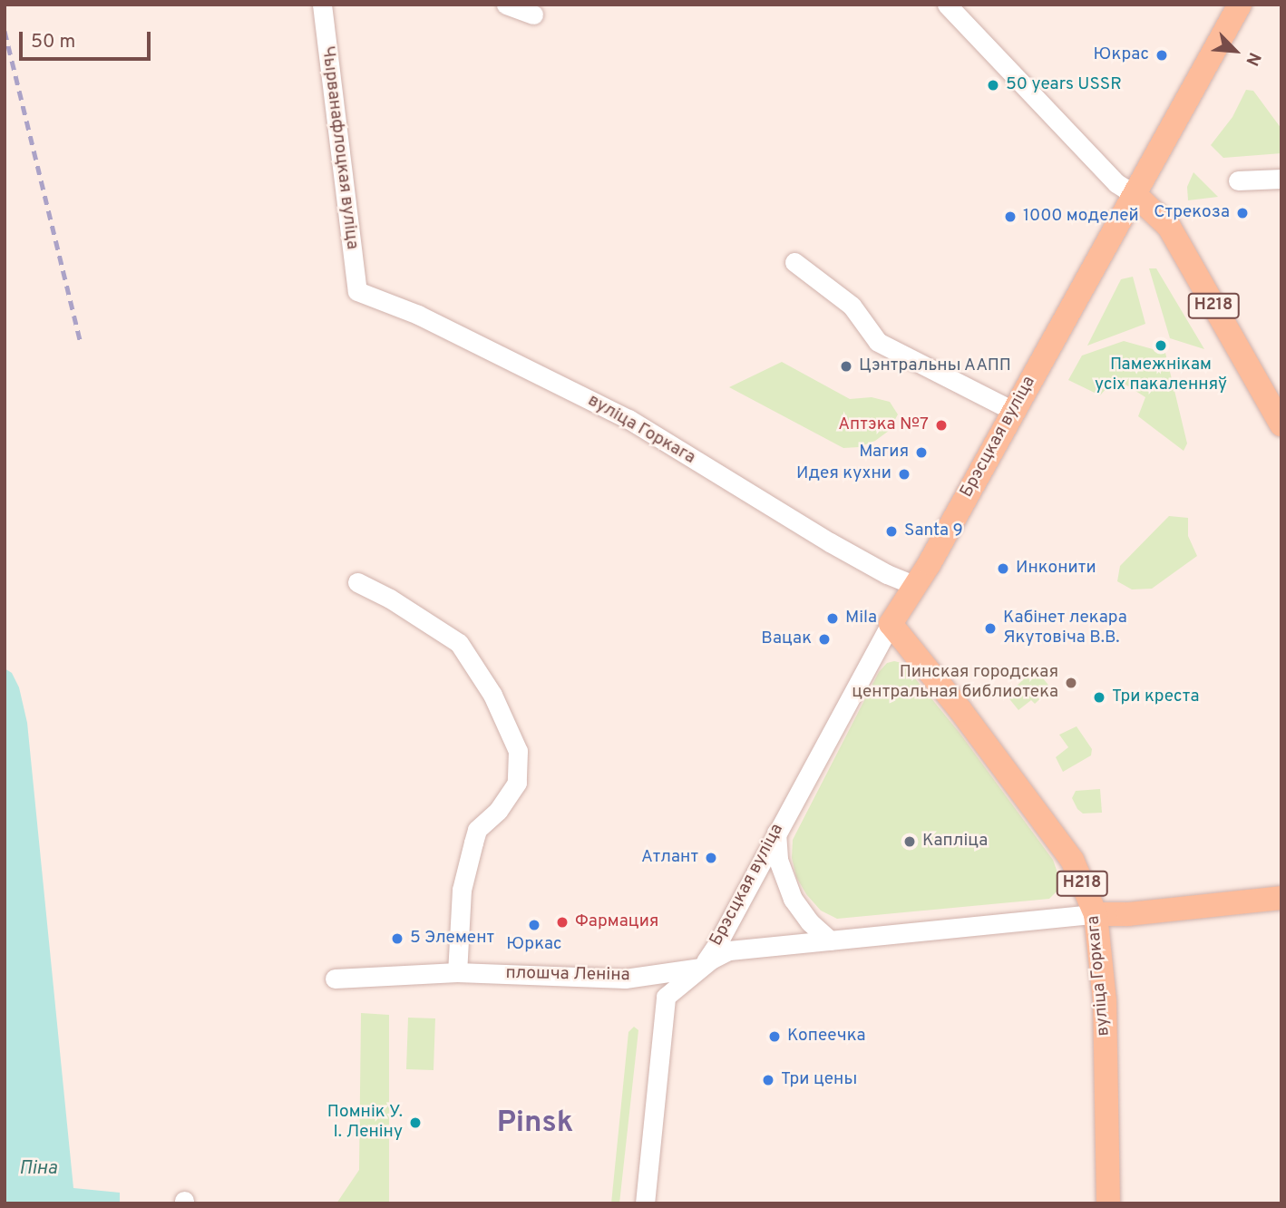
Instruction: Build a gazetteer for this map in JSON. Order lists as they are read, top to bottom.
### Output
{
  "streets": {
    "main road": ["Н218", "вуліца Горкага", "Брэсцкая вуліца"],
    "street": ["Чырванафлоцкая вуліца", "плошча Леніна"]
  },
  "crossings": [
    ["Чырванафлоцкая вуліца", "вуліца Горкага"],
    ["Н218", "Брэсцкая вуліца"],
    ["вуліца Горкага", "Брэсцкая вуліца"],
    ["Брэсцкая вуліца", "плошча Леніна"]
  ],
  "districts": ["Pinsk"],
  "water": ["Піна"],
  "places": [
    "Юкрас",
    "50 years USSR",
    "Стрекоза",
    "1000 моделей",
    "Памежнікам усіх пакаленняў",
    "Цэнтральны ААПП",
    "Аптэка №7",
    "Магия",
    "Идея кухни",
    "Santa 9",
    "Инконити",
    "Mila",
    "Кабінет лекара Якутовіча В.В.",
    "Вацак",
    "Пинская городская центральная библиотека",
    "Три креста",
    "Капліца",
    "Атлант",
    "Фармация",
    "Юркас",
    "5 Элемент",
    "Копеечка",
    "Три цены",
    "Помнік У. І. Леніну"
  ],
  "scale_bar": "50 m",
  "north": "bottom right"
}
